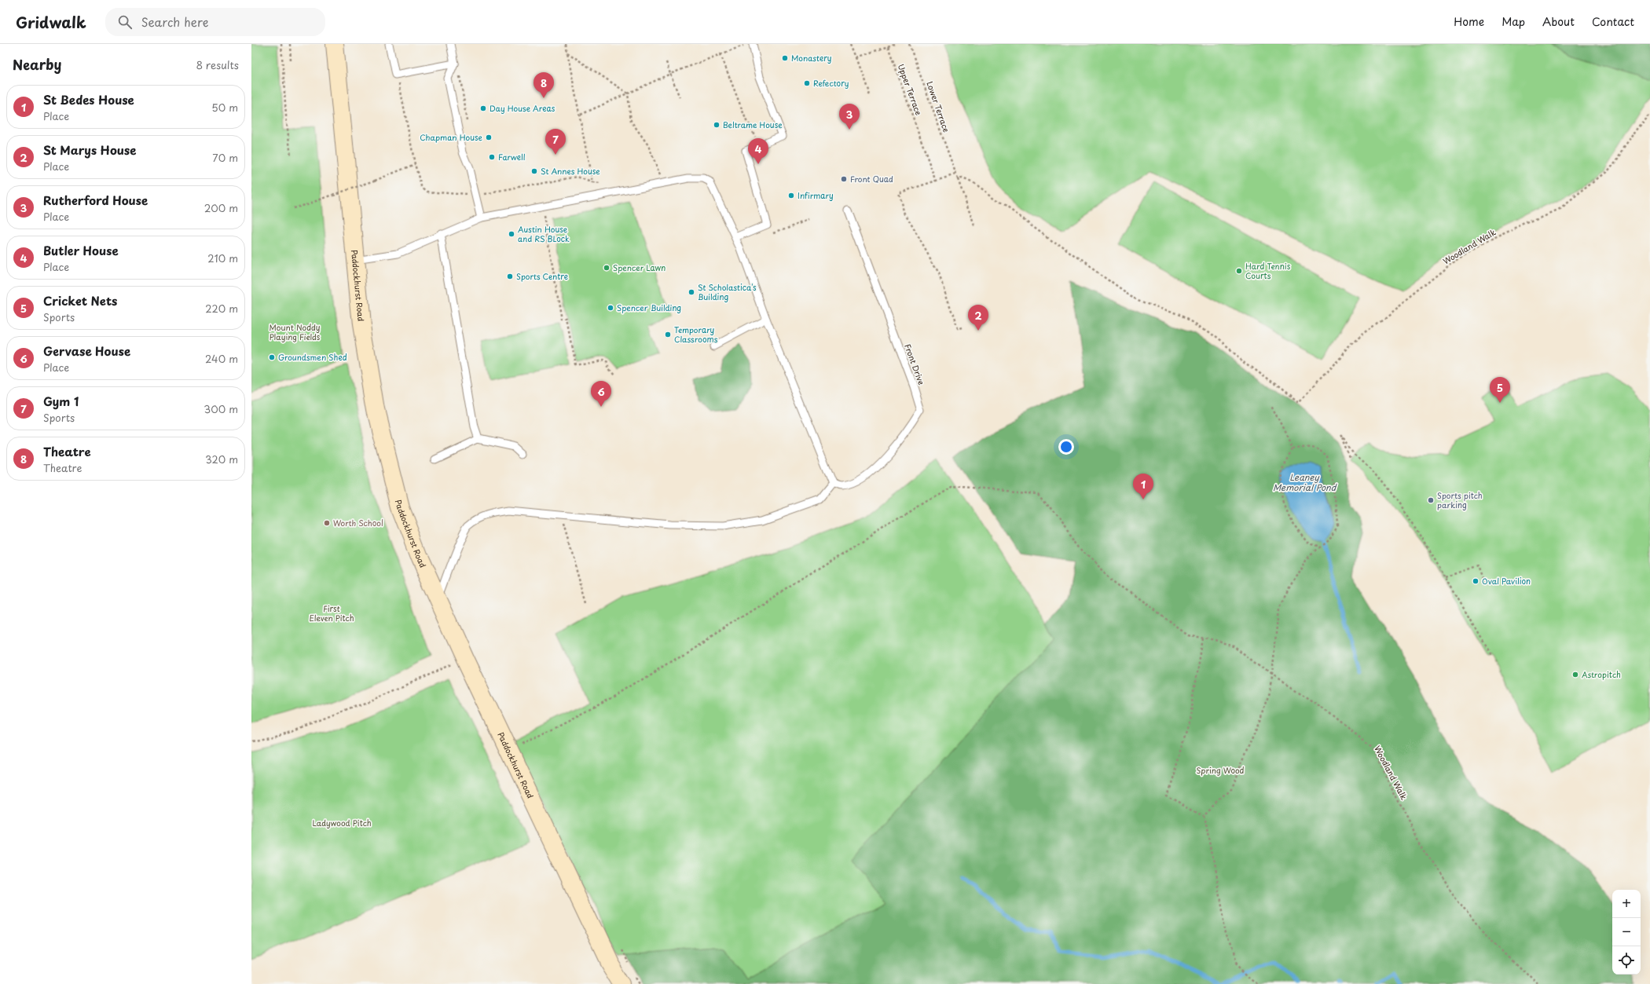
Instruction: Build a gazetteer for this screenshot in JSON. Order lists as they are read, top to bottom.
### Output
{
  "streets": {
    "main road": ["Paddockhurst Road"],
    "lane": ["Front Drive"],
    "path": ["Upper Terrace", "Lower Terrace", "Woodland Walk"]
  },
  "crossings": [
    ["Lower Terrace", "Woodland Walk"],
    ["Woodland Walk", "Paddockhurst Road"]
  ],
  "water": ["Leaney Memorial Pond"],
  "parks": [
    "Mount Noddy Playing Fields",
    "First Eleven Pitch",
    "Spring Wood",
    "Ladywood Pitch"
  ],
  "places": [
    "Monastery",
    "Refectory",
    "Day House Areas",
    "Beltrame House",
    "Chapman House",
    "Farwell",
    "St Annes House",
    "Front Quad",
    "Infirmary",
    "Austin House and RS BLock",
    "Spencer Lawn",
    "Hard Tennis Courts",
    "Sports Centre",
    "St Scholastica's Building",
    "Spencer Building",
    "Temporary Classrooms",
    "Groundsmen Shed",
    "Sports pitch parking",
    "Worth School",
    "Oval Pavilion",
    "Astropitch"
  ],
  "page": {
    "header": "Gridwalk",
    "search": "Search here",
    "nav": [
      "Home",
      "Map",
      "About",
      "Contact"
    ],
    "heading": ["Nearby", "8 results"],
    "pins": [
      "8",
      "3",
      "7",
      "4",
      "2",
      "5",
      "6",
      "1"
    ],
    "list": [
      {
        "mark": "1",
        "name": "St Bedes House",
        "note": "Place",
        "value": "50 m"
      },
      {
        "mark": "2",
        "name": "St Marys House",
        "note": "Place",
        "value": "70 m"
      },
      {
        "mark": "3",
        "name": "Rutherford House",
        "note": "Place",
        "value": "200 m"
      },
      {
        "mark": "4",
        "name": "Butler House",
        "note": "Place",
        "value": "210 m"
      },
      {
        "mark": "5",
        "name": "Cricket Nets",
        "note": "Sports",
        "value": "220 m"
      },
      {
        "mark": "6",
        "name": "Gervase House",
        "note": "Place",
        "value": "240 m"
      },
      {
        "mark": "7",
        "name": "Gym 1",
        "note": "Sports",
        "value": "300 m"
      },
      {
        "mark": "8",
        "name": "Theatre",
        "note": "Theatre",
        "value": "320 m"
      }
    ],
    "map_buttons": ["+", "−"]
  }
}
